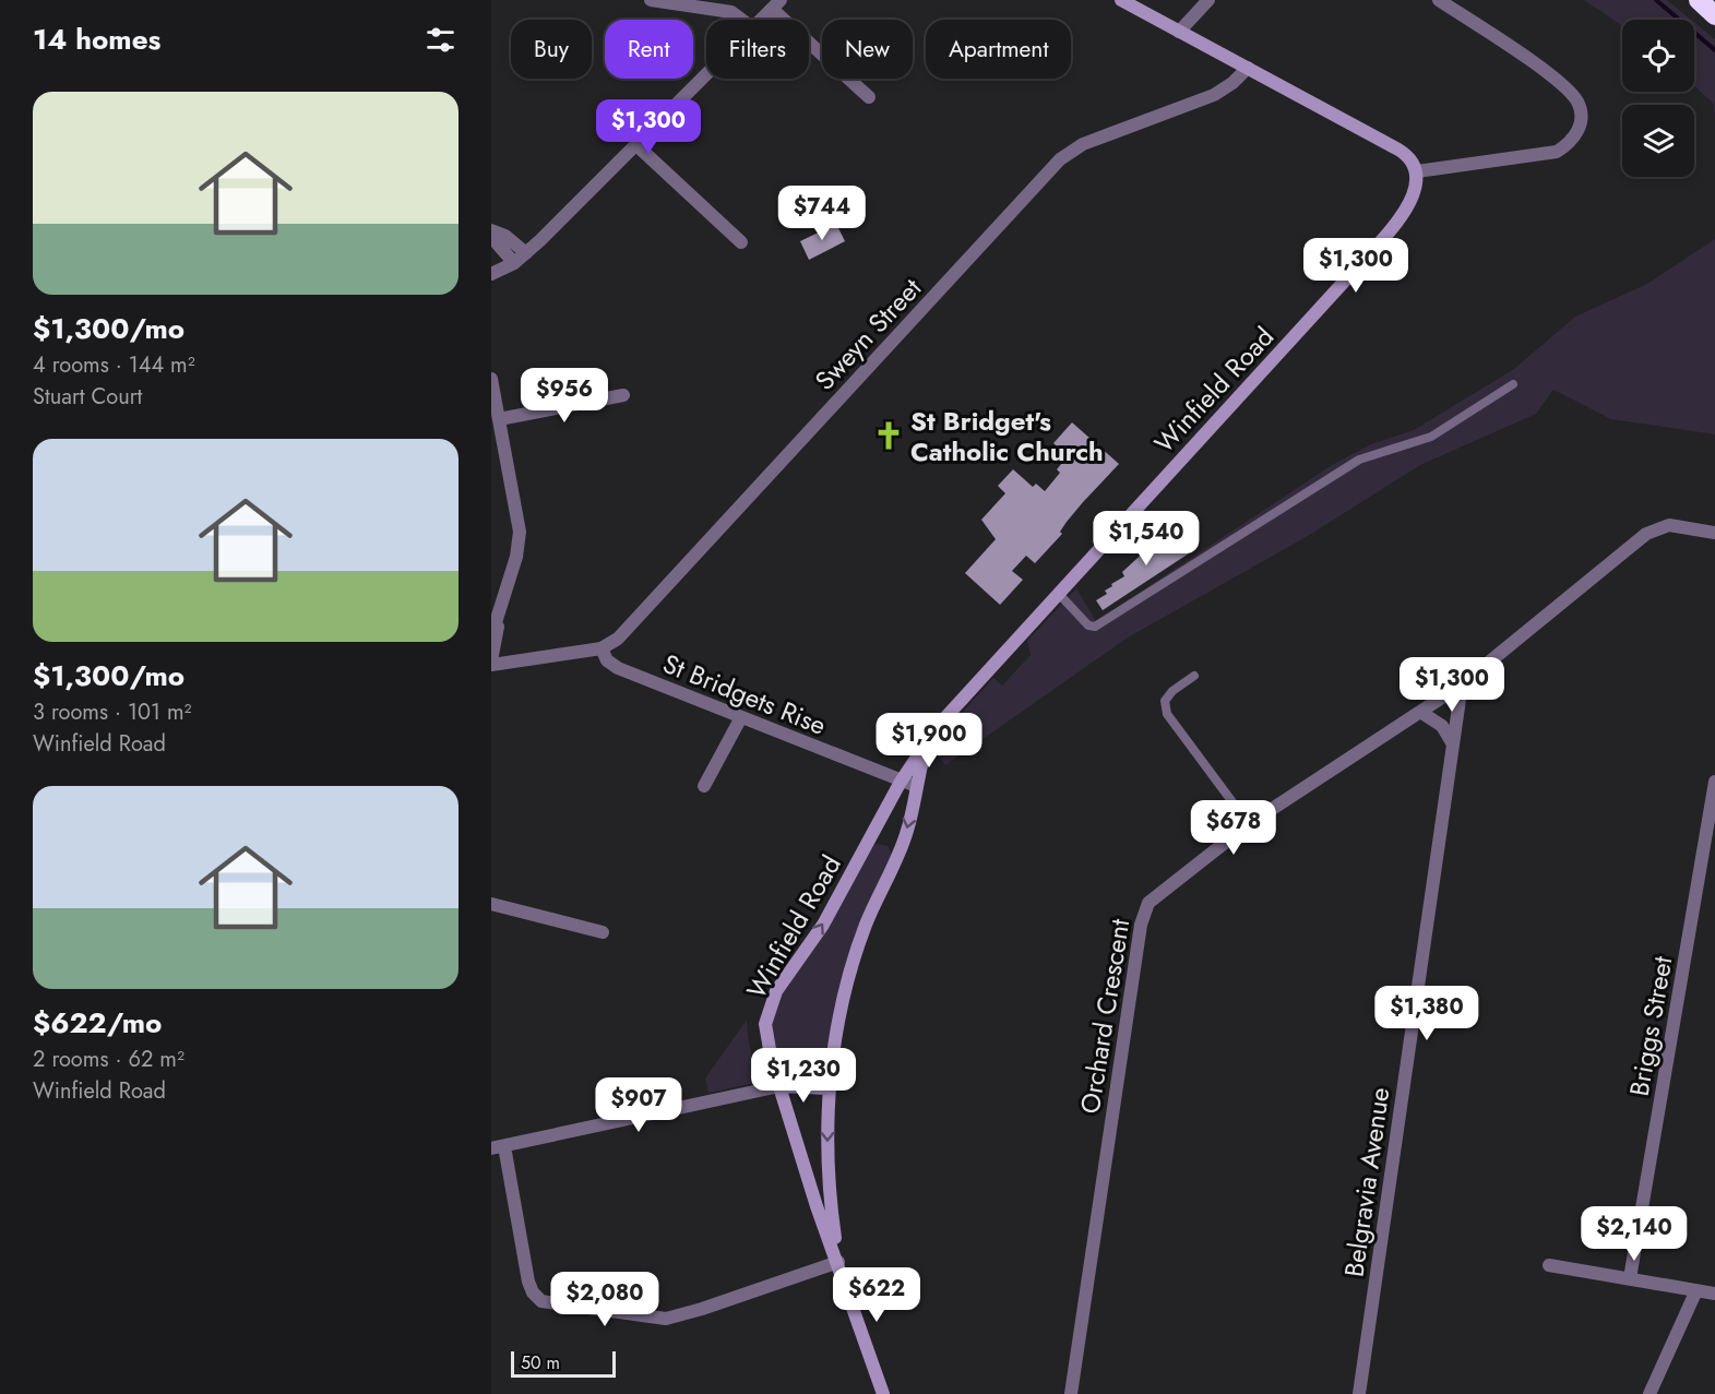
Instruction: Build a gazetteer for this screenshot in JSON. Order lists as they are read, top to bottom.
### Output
{
  "streets": {
    "street": [
      "Sweyn Street",
      "Winfield Road",
      "St Bridgets Rise",
      "Orchard Crescent",
      "Briggs Street",
      "Belgravia Avenue"
    ]
  },
  "crossings": [
    ["Sweyn Street", "St Bridgets Rise"],
    ["Winfield Road", "St Bridgets Rise"],
    ["Orchard Crescent", "Belgravia Avenue"]
  ],
  "places": {
    "church": ["St Bridget's Catholic Church"]
  },
  "scale_bar": "50 m",
  "page": {
    "heading": "14 homes",
    "chip": [
      "Buy",
      "Rent",
      "Filters",
      "New",
      "Apartment"
    ],
    "list": [
      {
        "name": "$1,300/mo",
        "note": "4 rooms · 144 m² · Stuart Court"
      },
      {
        "name": "$1,300/mo",
        "note": "3 rooms · 101 m² · Winfield Road"
      },
      {
        "name": "$622/mo",
        "note": "2 rooms · 62 m² · Winfield Road"
      }
    ],
    "price": [
      "$1,300",
      "$744",
      "$1,300",
      "$956",
      "$1,540",
      "$1,300",
      "$1,900",
      "$678",
      "$1,380",
      "$1,230",
      "$907",
      "$2,140",
      "$622",
      "$2,080"
    ],
    "scale": "50 m"
  }
}
